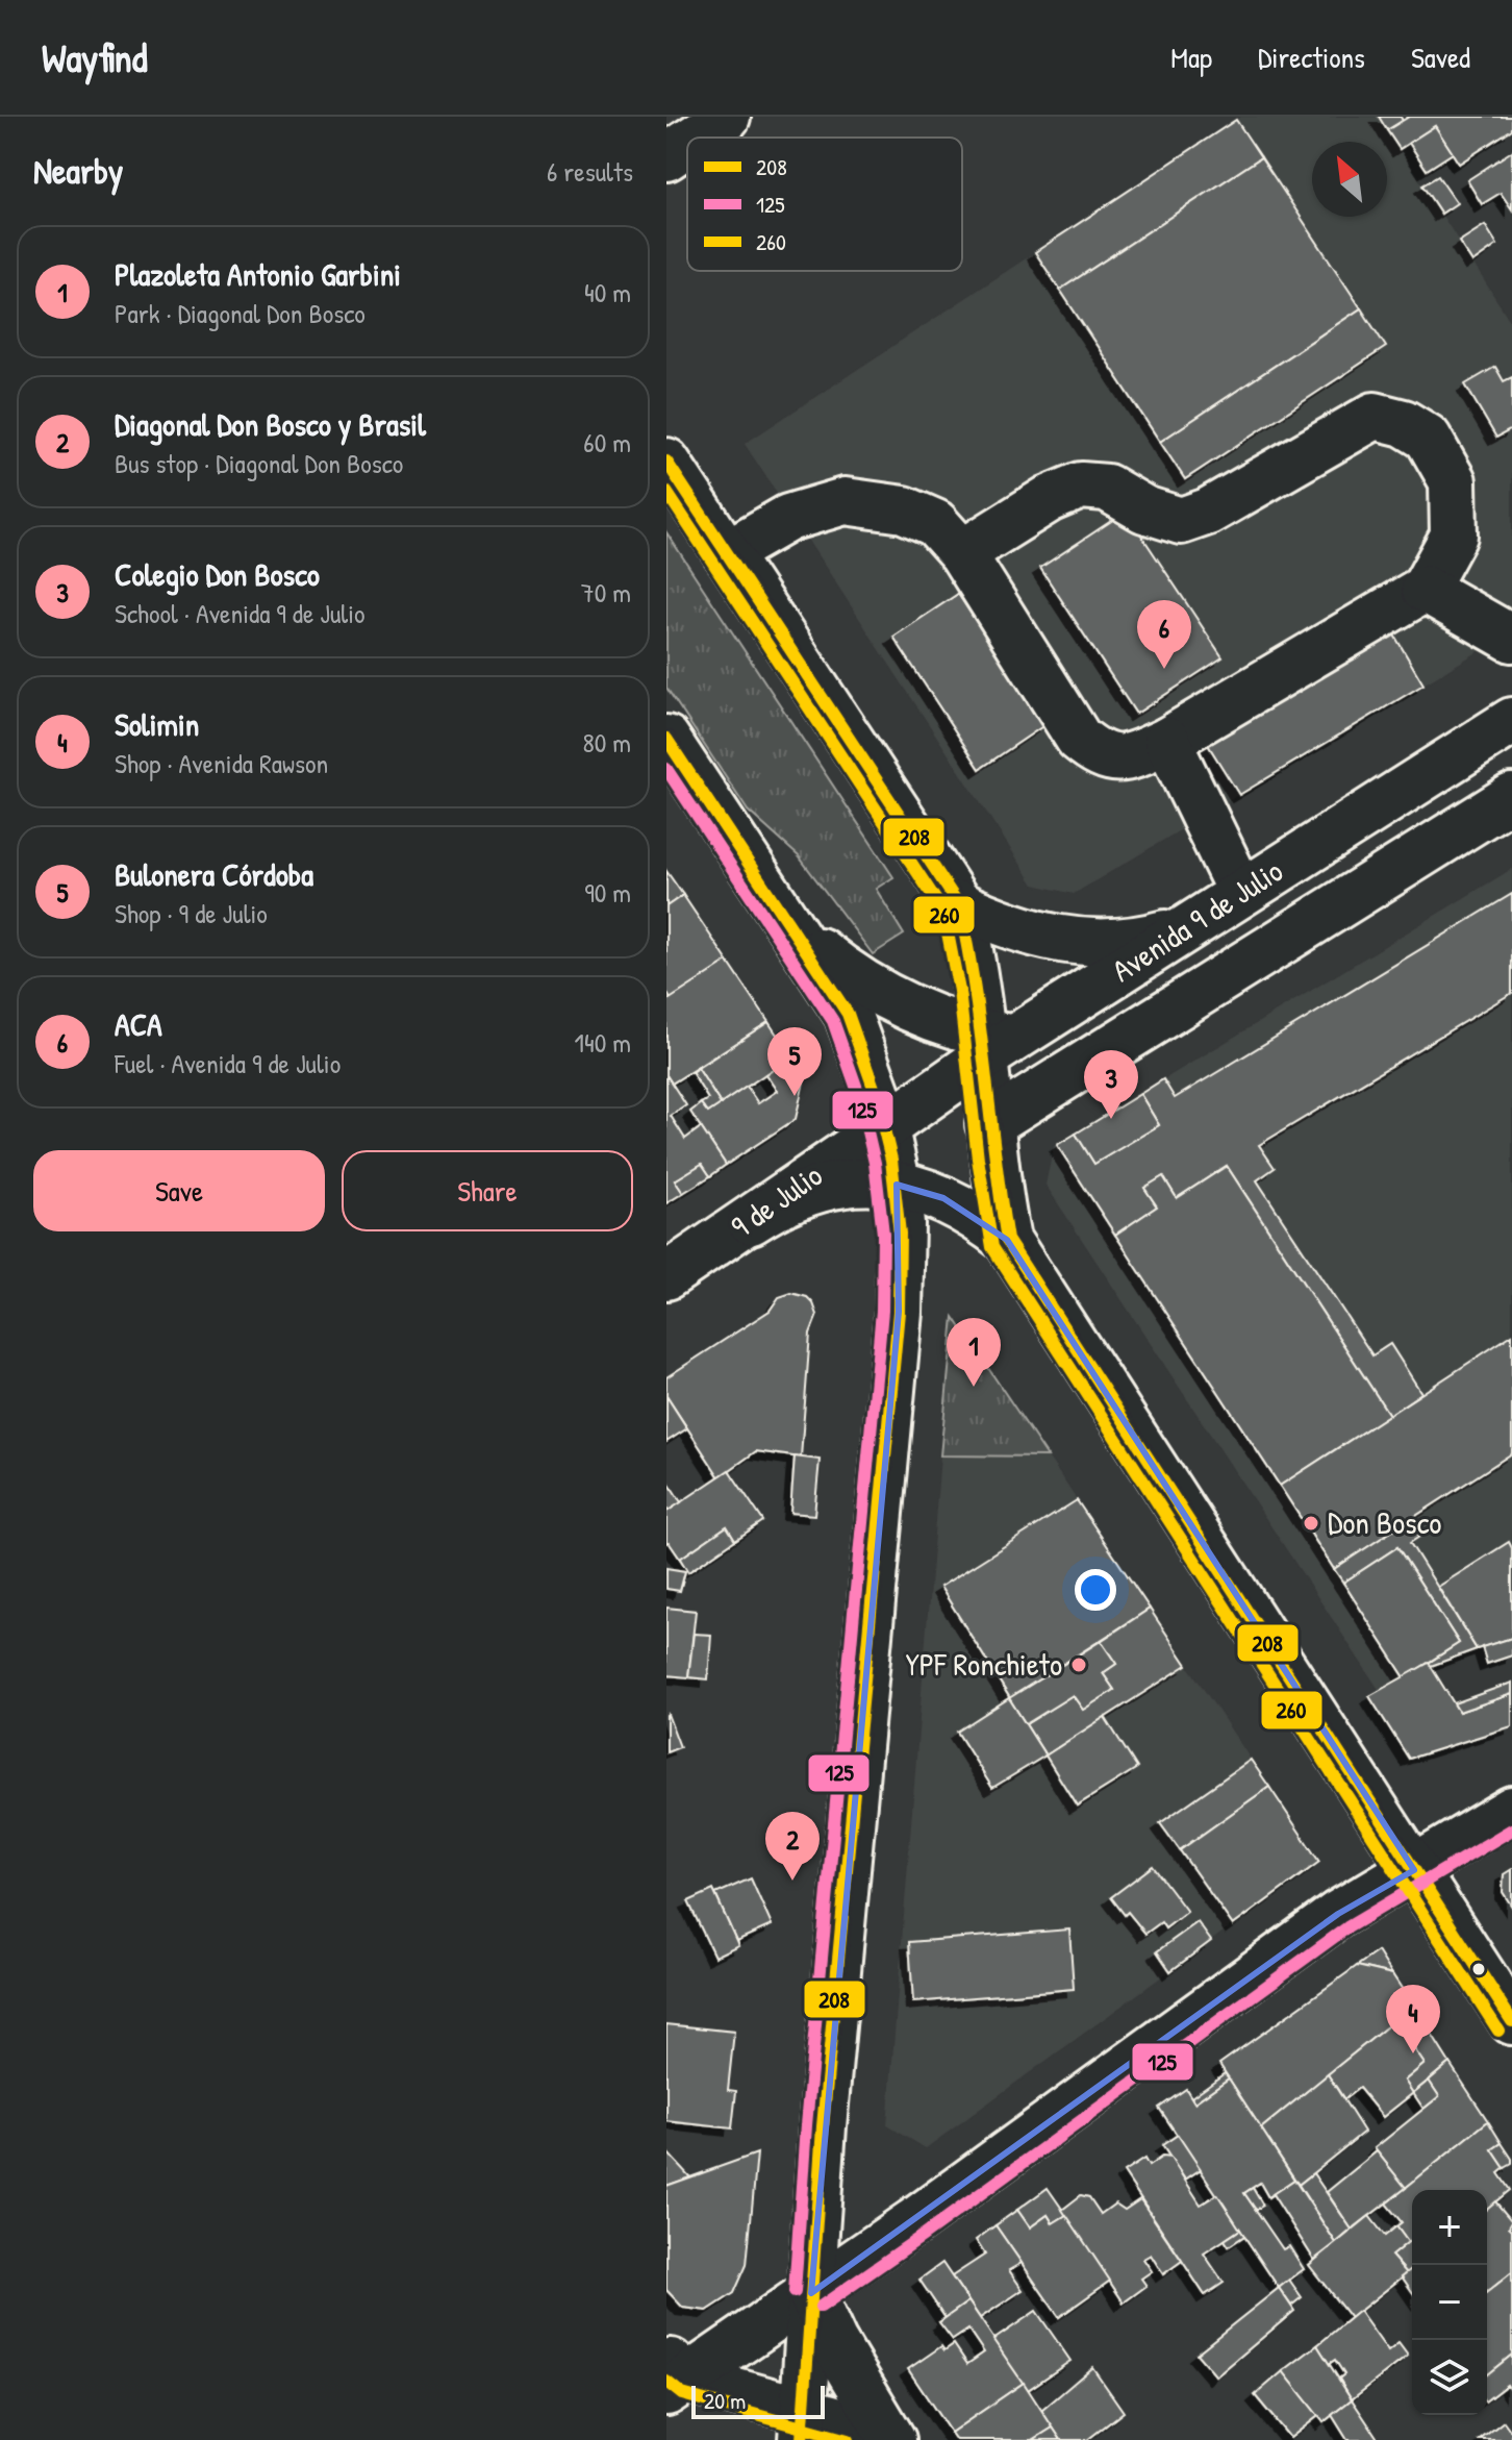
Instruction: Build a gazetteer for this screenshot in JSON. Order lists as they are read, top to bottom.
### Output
{
  "streets": {
    "main road": ["Avenida 9 de Julio", "9 de Julio"]
  },
  "crossings": [
    ["Avenida 9 de Julio", "9 de Julio"]
  ],
  "places": ["Don Bosco", "YPF Ronchieto"],
  "lines": ["transit line 208", "transit line 260", "transit line 125"],
  "legend": ["208", "125", "260"],
  "scale_bar": "20 m",
  "north": "top left",
  "page": {
    "header": "Wayfind",
    "nav": ["Map", "Directions", "Saved"],
    "heading": ["Nearby", "6 results"],
    "list": [
      {
        "mark": "1",
        "name": "Plazoleta Antonio Garbini",
        "note": "Park · Diagonal Don Bosco",
        "value": "40 m"
      },
      {
        "mark": "2",
        "name": "Diagonal Don Bosco y Brasil",
        "note": "Bus stop · Diagonal Don Bosco",
        "value": "60 m"
      },
      {
        "mark": "3",
        "name": "Colegio Don Bosco",
        "note": "School · Avenida 9 de Julio",
        "value": "70 m"
      },
      {
        "mark": "4",
        "name": "Solimin",
        "note": "Shop · Avenida Rawson",
        "value": "80 m"
      },
      {
        "mark": "5",
        "name": "Bulonera Córdoba",
        "note": "Shop · 9 de Julio",
        "value": "90 m"
      },
      {
        "mark": "6",
        "name": "ACA",
        "note": "Fuel · Avenida 9 de Julio",
        "value": "140 m"
      }
    ],
    "pins": [
      "6",
      "5",
      "3",
      "1",
      "2",
      "4"
    ],
    "buttons": ["Save", "Share"],
    "map_buttons": ["+", "−"],
    "scale": "20 m"
  }
}
